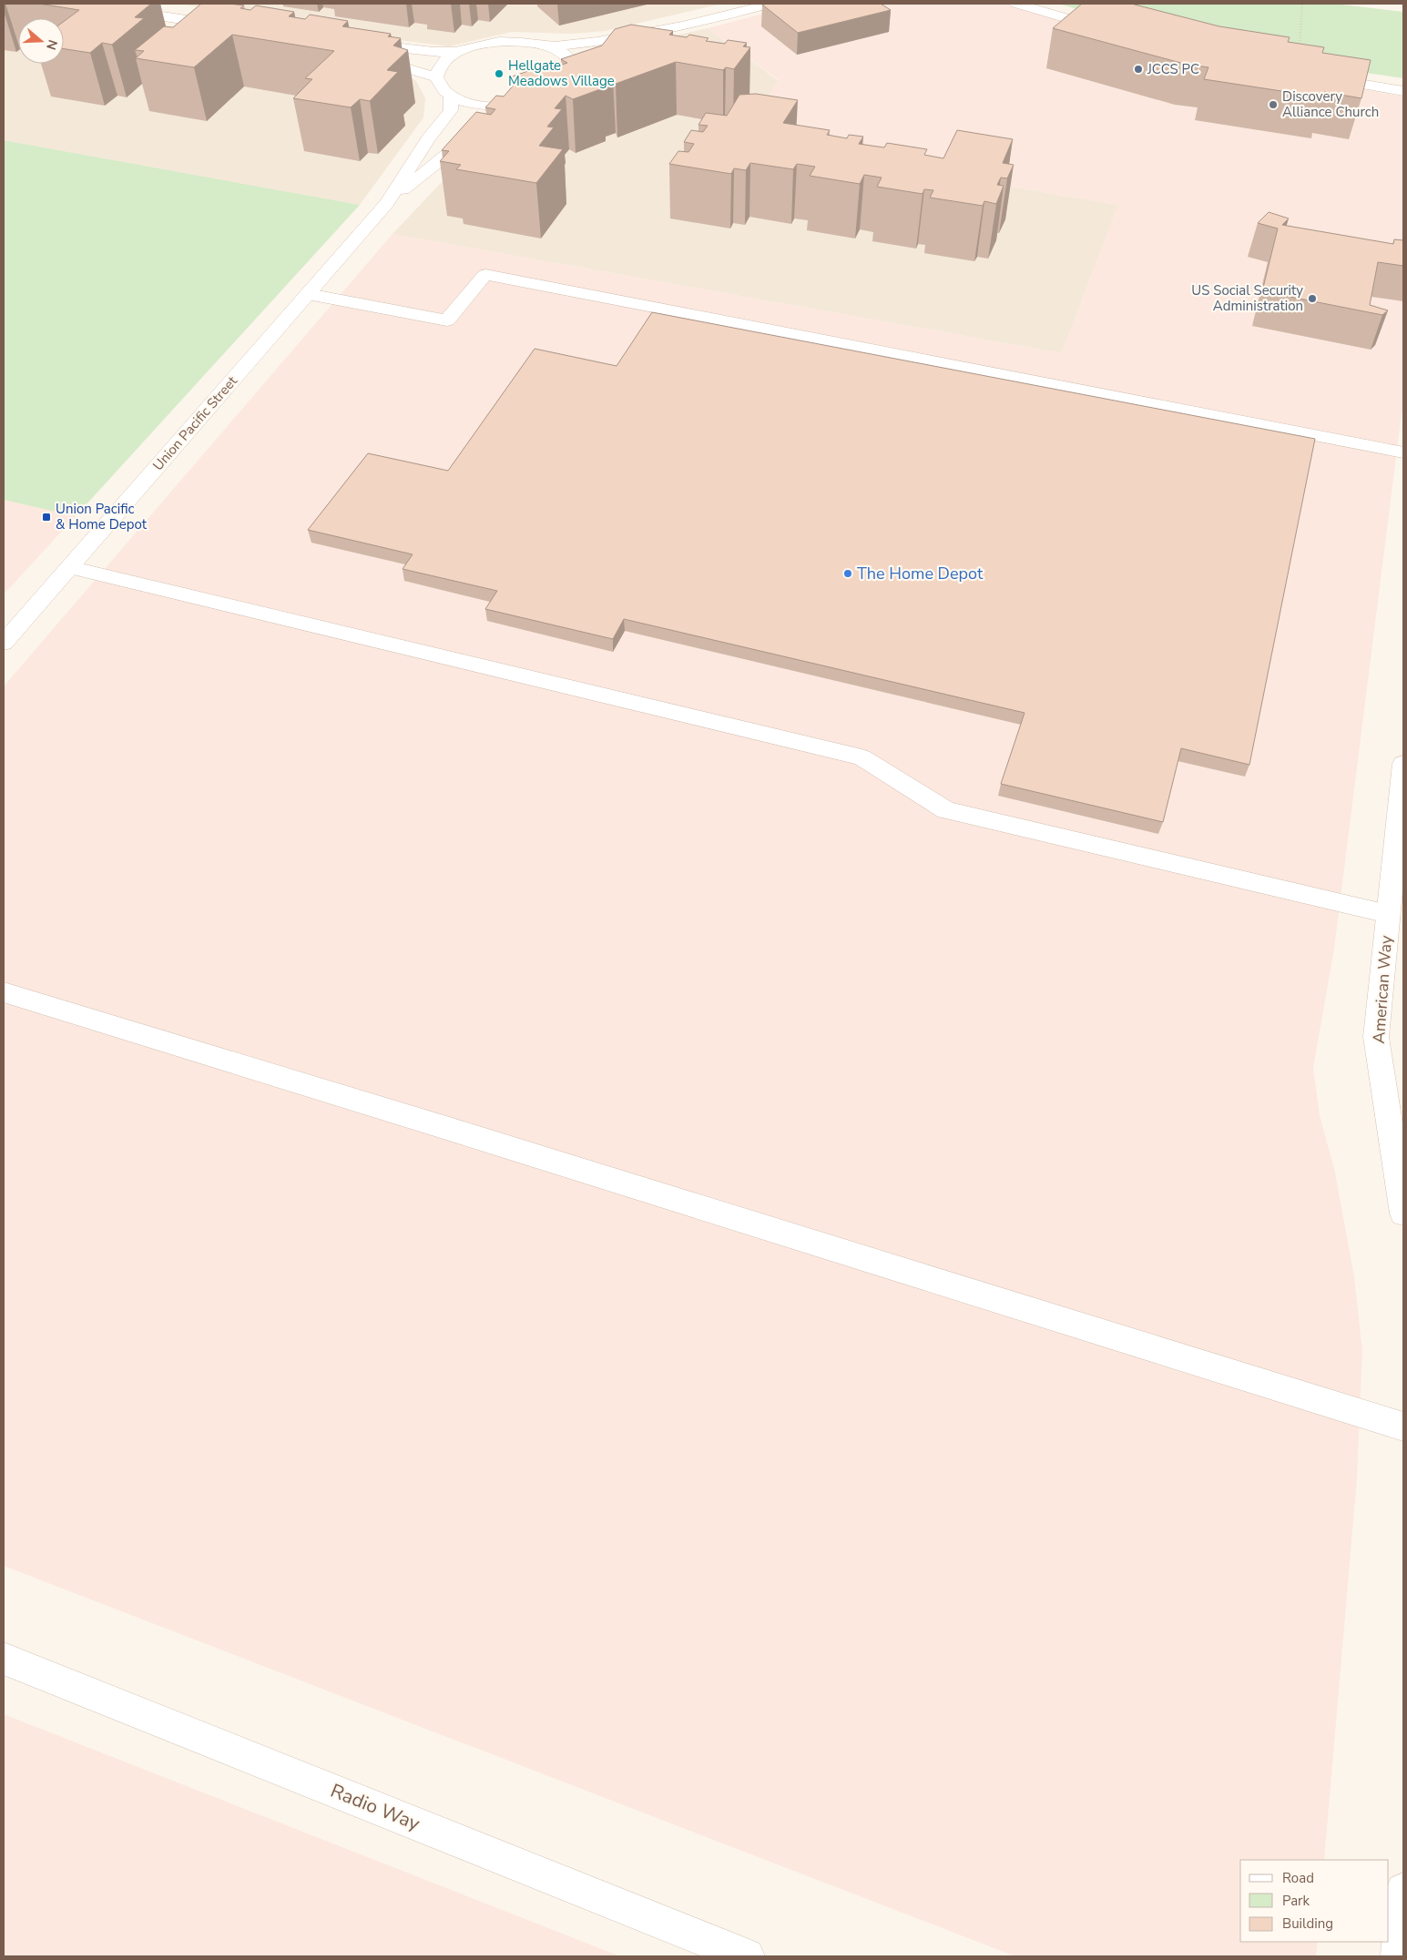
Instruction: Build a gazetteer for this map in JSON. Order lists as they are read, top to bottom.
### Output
{
  "streets": {
    "street": ["Union Pacific Street", "American Way", "Radio Way"]
  },
  "places": {
    "other": [
      "JCCS PC",
      "Hellgate Meadows Village",
      "Discovery Alliance Church",
      "US Social Security Administration",
      "The Home Depot"
    ],
    "transit": ["Union Pacific & Home Depot"]
  },
  "legend": ["Road", "Park", "Building"],
  "north": "right"
}
